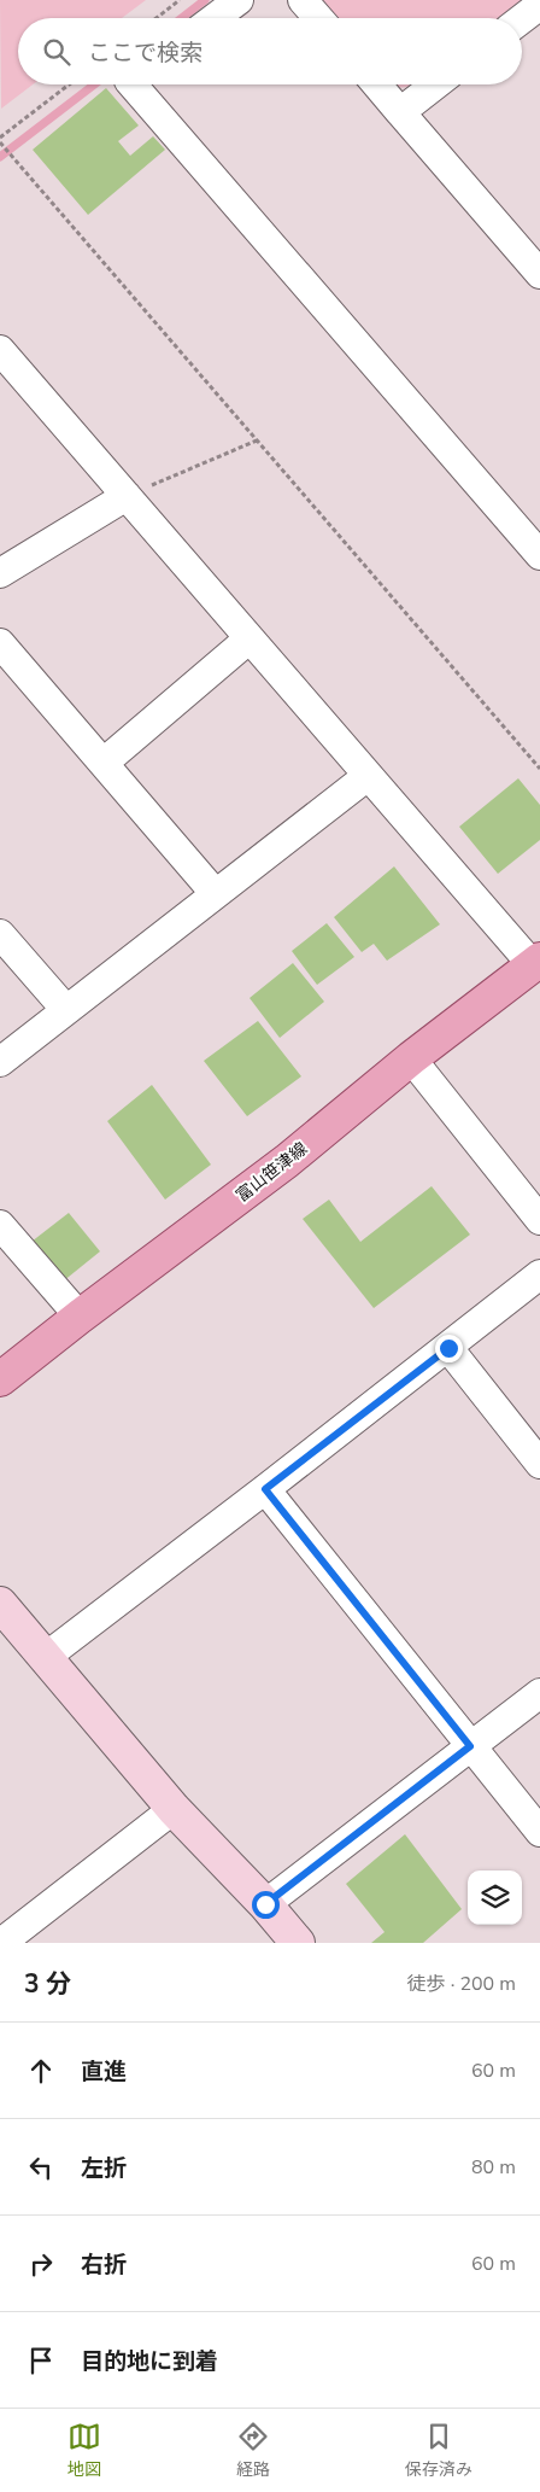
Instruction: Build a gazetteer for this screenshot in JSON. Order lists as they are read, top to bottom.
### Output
{
  "streets": {
    "main road": ["富山笹津線"]
  },
  "page": {
    "search": "ここで検索",
    "heading": ["3 分", "徒歩 · 200 m"],
    "list": [
      ["直進", "60 m"],
      ["左折", "80 m"],
      ["右折", "60 m"],
      "目的地に到着"
    ],
    "nav": ["地図", "経路", "保存済み"]
  }
}
